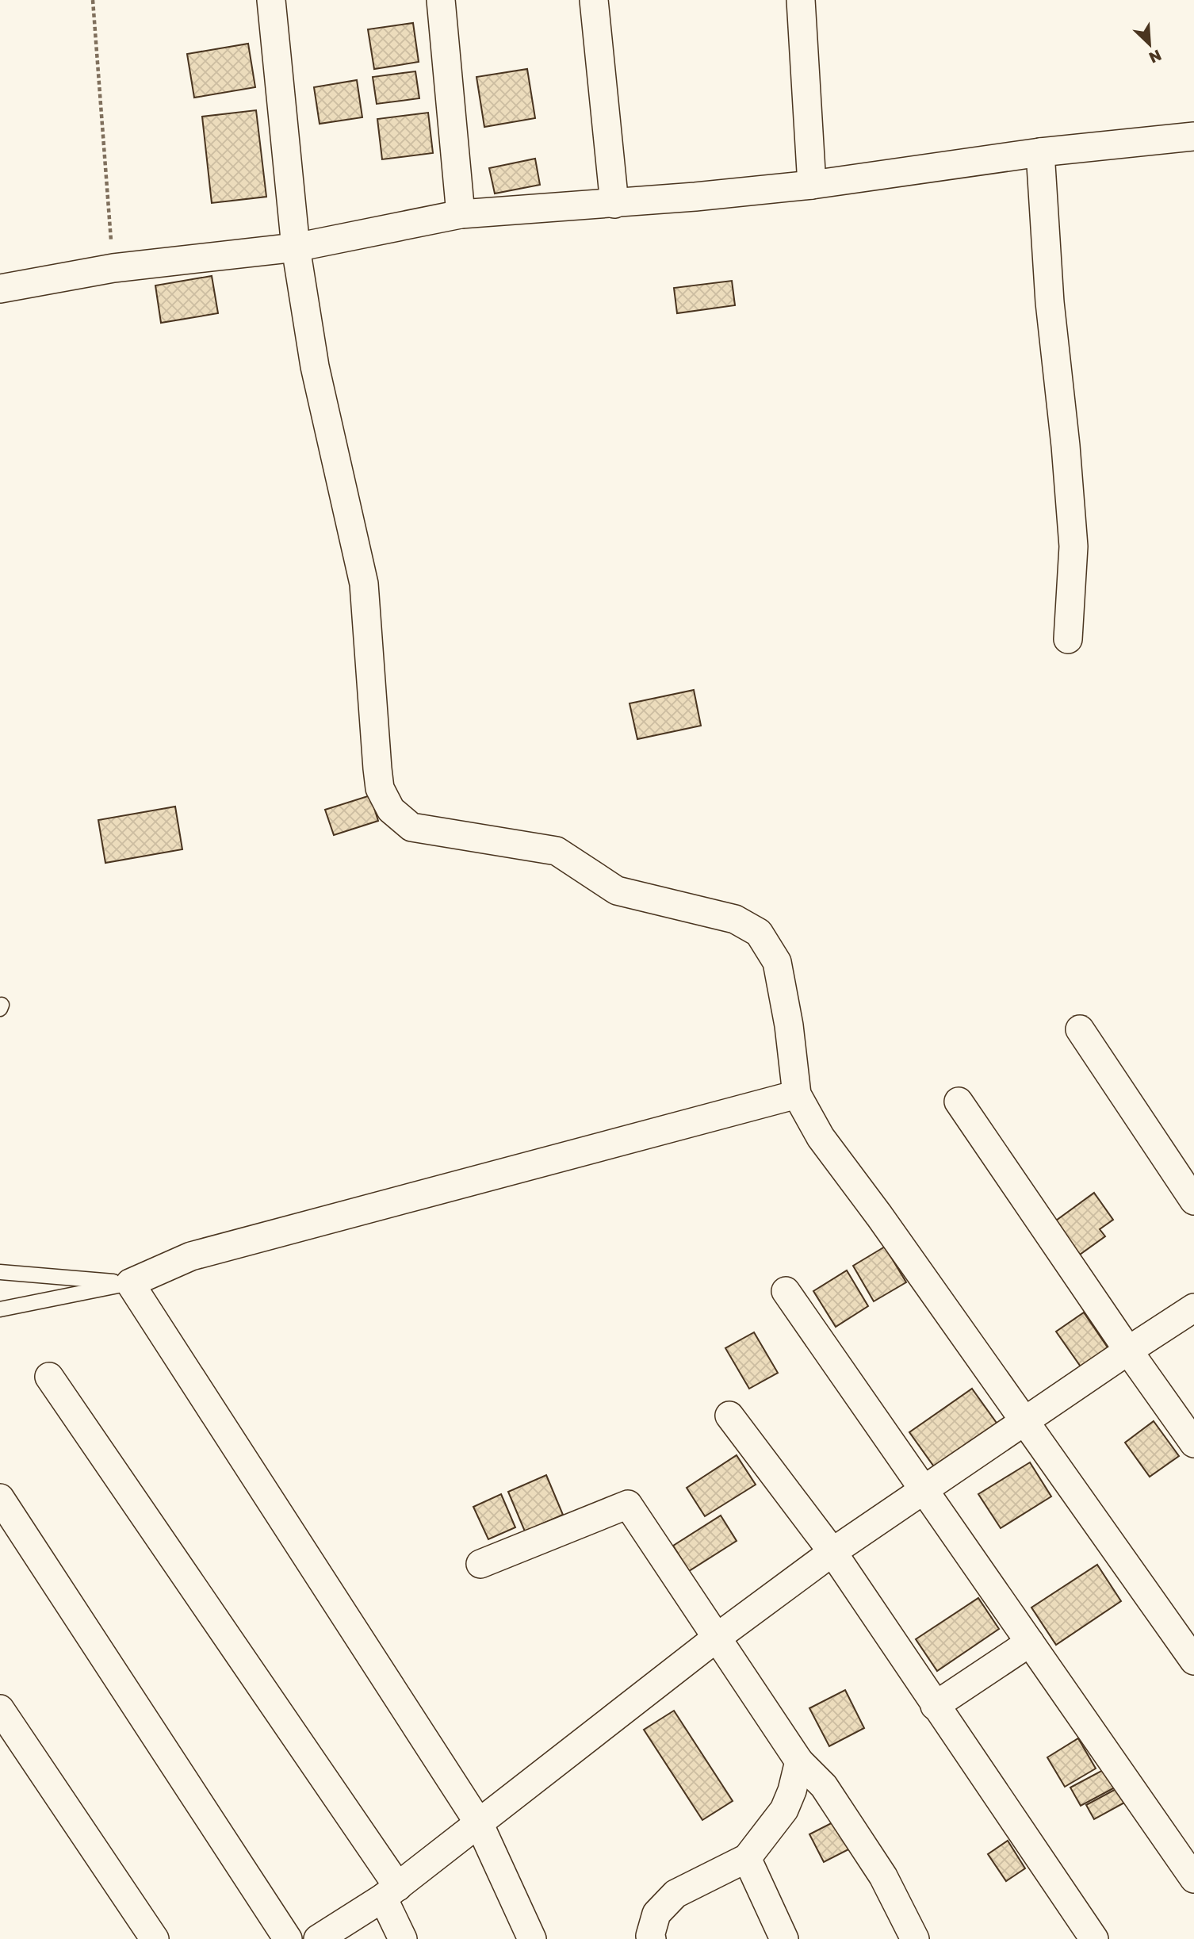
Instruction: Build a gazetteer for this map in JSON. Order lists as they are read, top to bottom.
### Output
{
  "north": "bottom right"
}
